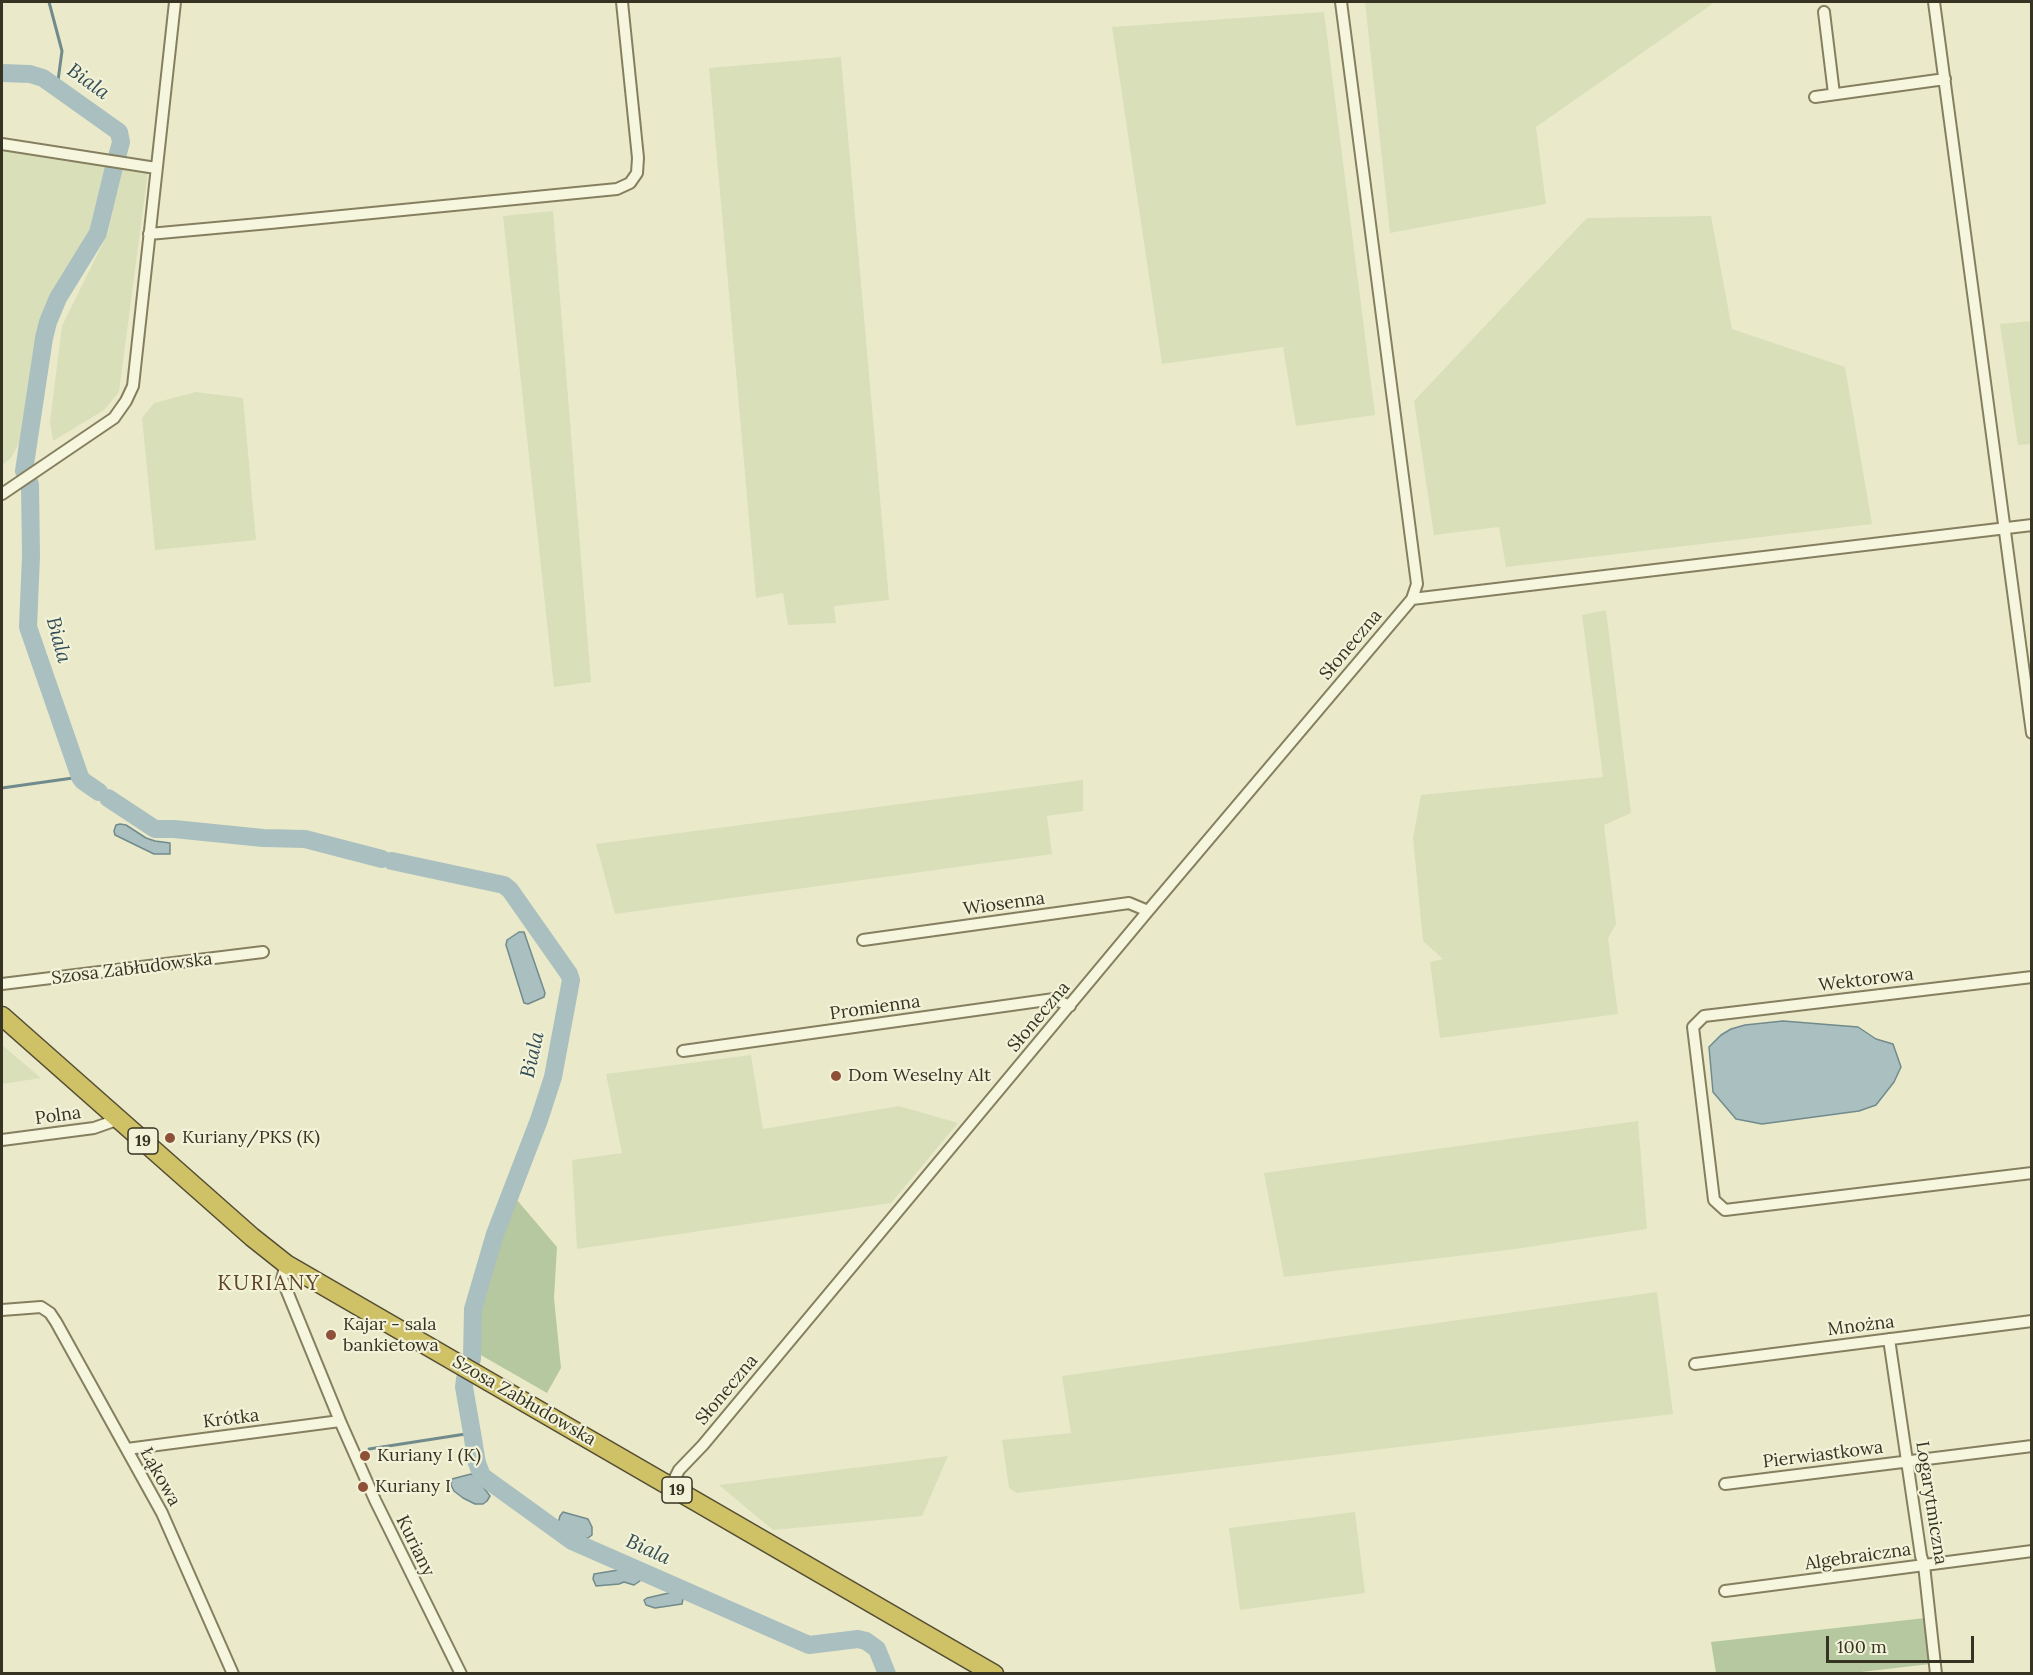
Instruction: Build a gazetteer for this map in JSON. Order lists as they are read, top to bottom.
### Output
{
  "streets": {
    "highway": ["Szosa Zabłudowska", "19"],
    "street": [
      "Słoneczna",
      "Wiosenna",
      "Wektorowa",
      "Promienna",
      "Polna",
      "Mnożna",
      "Krótka",
      "Pierwiastkowa",
      "Łąkowa",
      "Logarytmiczna",
      "Kuriany",
      "Algebraiczna"
    ]
  },
  "crossings": [
    ["Słoneczna", "Wiosenna"],
    ["Słoneczna", "Szosa Zabłudowska"],
    ["Słoneczna", "Promienna"],
    ["Szosa Zabłudowska", "Polna"],
    ["Szosa Zabłudowska", "Kuriany"],
    ["Mnożna", "Logarytmiczna"],
    ["Krótka", "Łąkowa"],
    ["Krótka", "Kuriany"],
    ["Pierwiastkowa", "Logarytmiczna"],
    ["Logarytmiczna", "Algebraiczna"]
  ],
  "districts": ["KURIANY"],
  "water": ["Biala"],
  "places": [
    "Dom Weselny Alt",
    "Kuriany/PKS (K)",
    "Kajar - sala bankietowa",
    "Kuriany I (K)",
    "Kuriany I"
  ],
  "scale_bar": "100 m"
}
